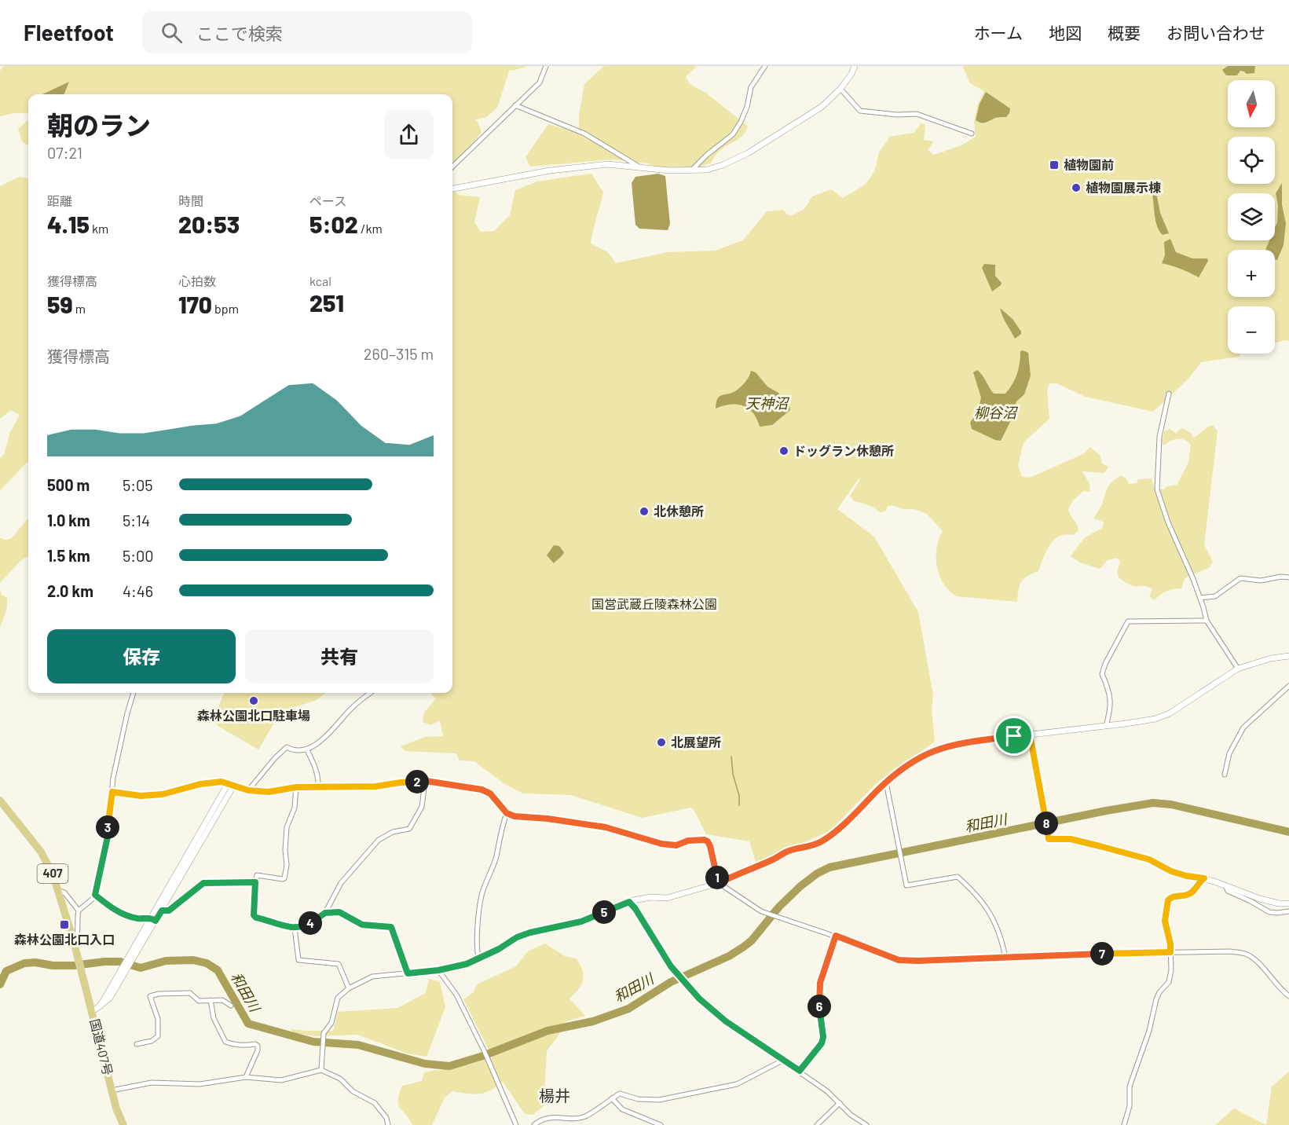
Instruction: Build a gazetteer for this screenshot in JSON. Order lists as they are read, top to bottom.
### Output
{
  "streets": {
    "highway": ["407", "国道407号"]
  },
  "crossings": [
    ["407", "国道407号"]
  ],
  "districts": ["楊井"],
  "water": ["天神沼", "柳谷沼", "和田川"],
  "parks": ["国営武蔵丘陵森林公園"],
  "places": {
    "transit": ["植物園前", "森林公園北口入口"],
    "other": [
      "植物園展示棟",
      "ドッグラン休憩所",
      "北休憩所",
      "森林公園北口駐車場",
      "北展望所"
    ]
  },
  "north": "bottom",
  "page": {
    "header": "Fleetfoot",
    "search": "ここで検索",
    "nav": [
      "ホーム",
      "地図",
      "概要",
      "お問い合わせ"
    ],
    "map_buttons": ["+", "−"],
    "heading": ["朝のラン", "07:21"],
    "stats": [
      ["距離", "4.15 km"],
      ["時間", "20:53"],
      ["ペース", "5:02 /km"],
      ["獲得標高", "59 m"],
      ["心拍数", "170 bpm"],
      ["kcal", "251"]
    ],
    "chart": ["獲得標高", "260–315 m"],
    "list": [
      {
        "name": "500 m",
        "note": "5:05"
      },
      {
        "name": "1.0 km",
        "note": "5:14"
      },
      {
        "name": "1.5 km",
        "note": "5:00"
      },
      {
        "name": "2.0 km",
        "note": "4:46"
      }
    ],
    "buttons": ["保存", "共有"],
    "pins": [
      "2",
      "8",
      "3",
      "1",
      "5",
      "4",
      "7",
      "6"
    ]
  }
}
